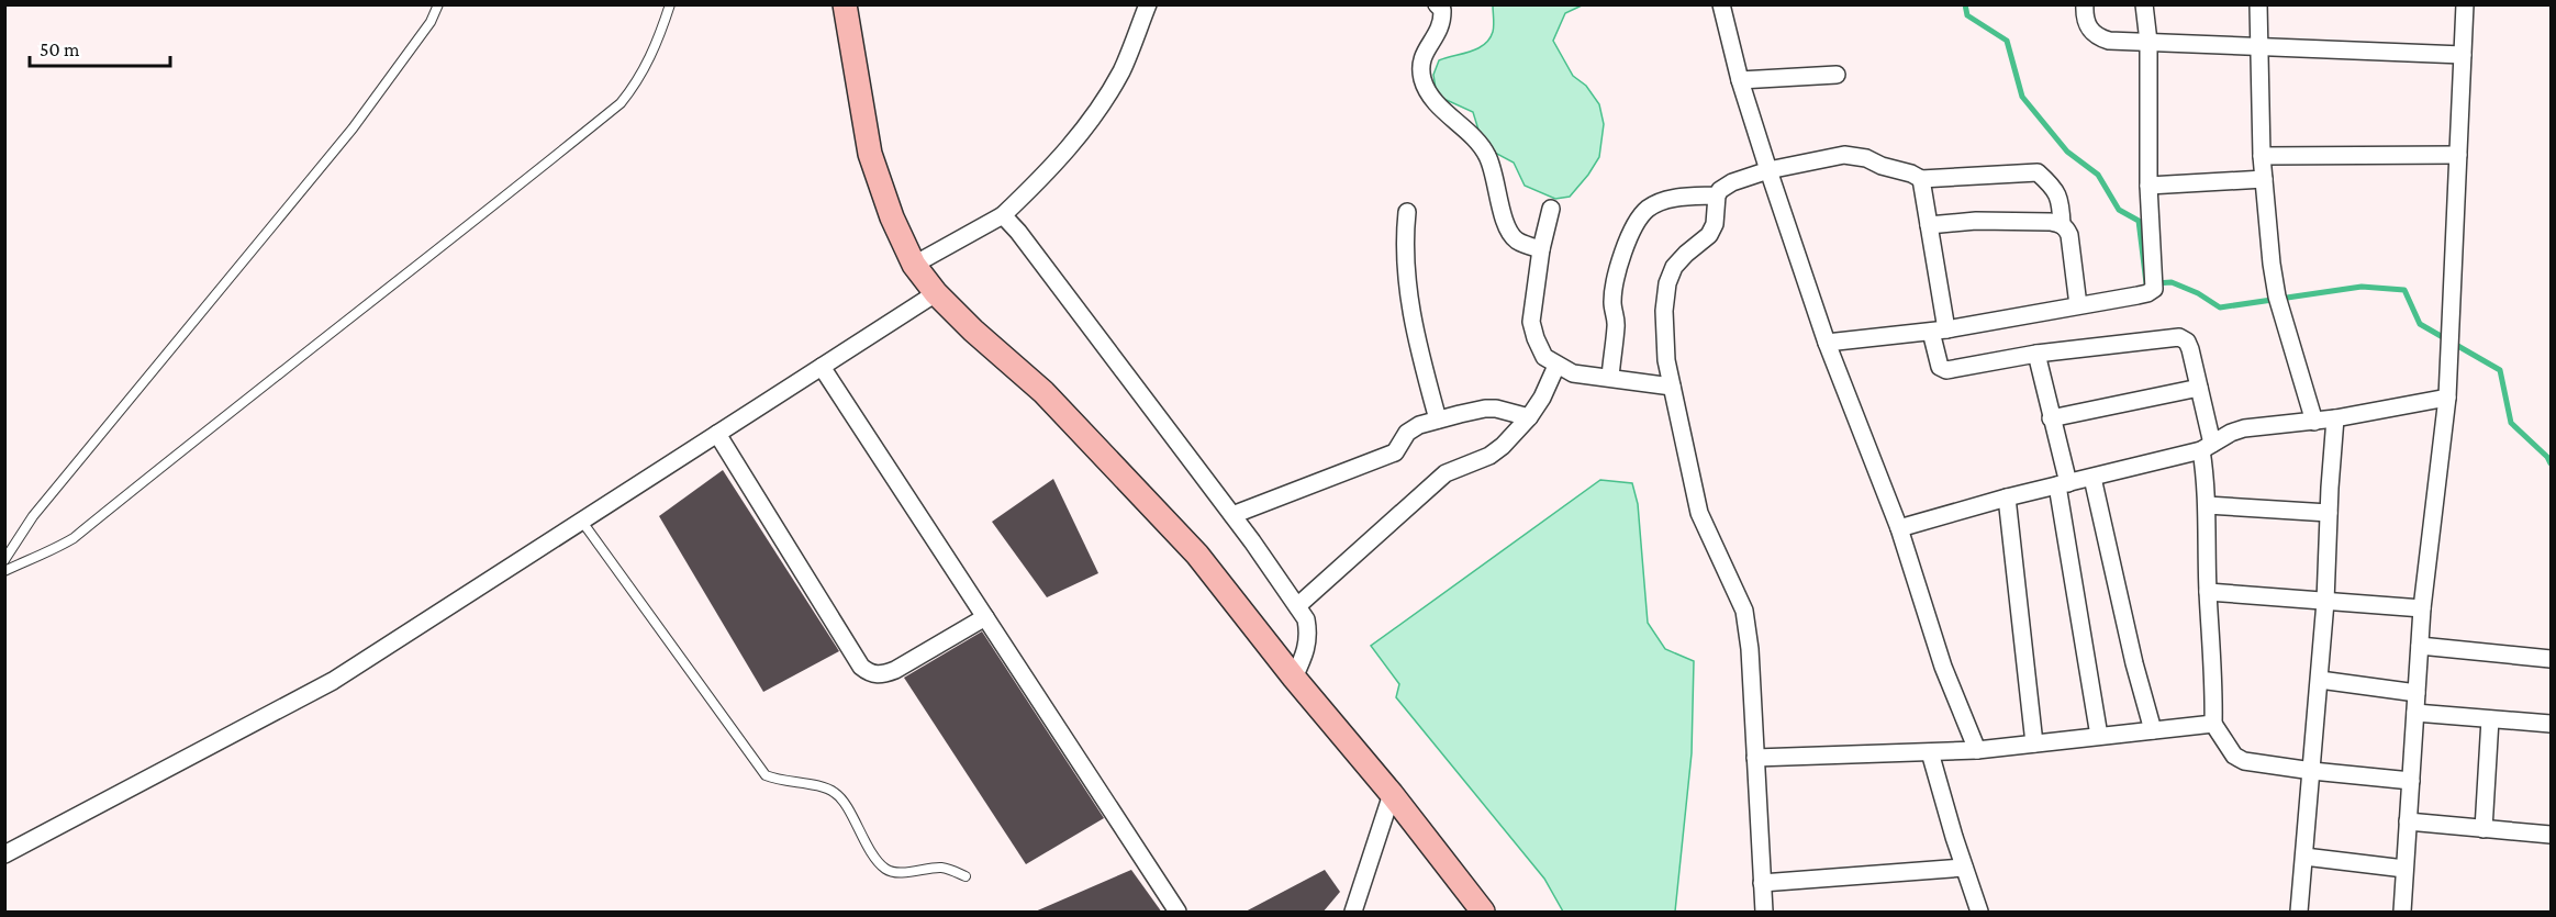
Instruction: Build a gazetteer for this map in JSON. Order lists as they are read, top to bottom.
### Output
{
  "scale_bar": "50 m"
}
